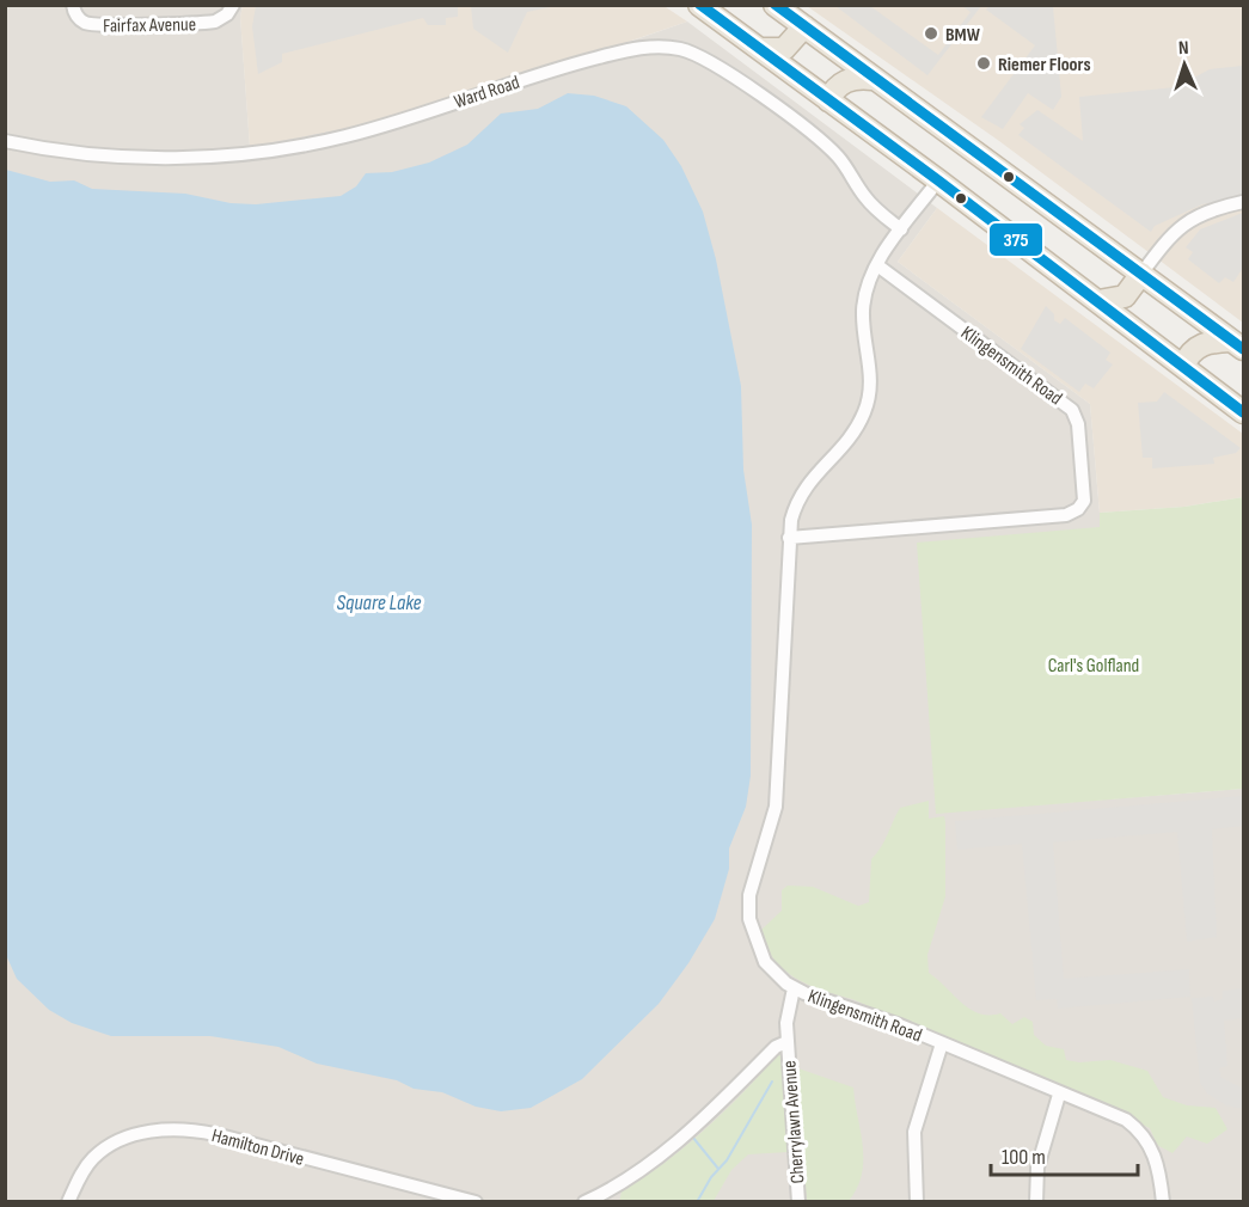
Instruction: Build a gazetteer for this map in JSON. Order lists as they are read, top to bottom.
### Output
{
  "streets": {
    "street": [
      "Fairfax Avenue",
      "Ward Road",
      "Klingensmith Road",
      "Cherrylawn Avenue",
      "Hamilton Drive"
    ]
  },
  "crossings": [
    ["Ward Road", "Klingensmith Road"]
  ],
  "water": ["Square Lake"],
  "parks": ["Carl's Golfland"],
  "places": ["BMW", "Riemer Floors"],
  "lines": ["transit line 375"],
  "scale_bar": "100 m",
  "north": "top"
}
